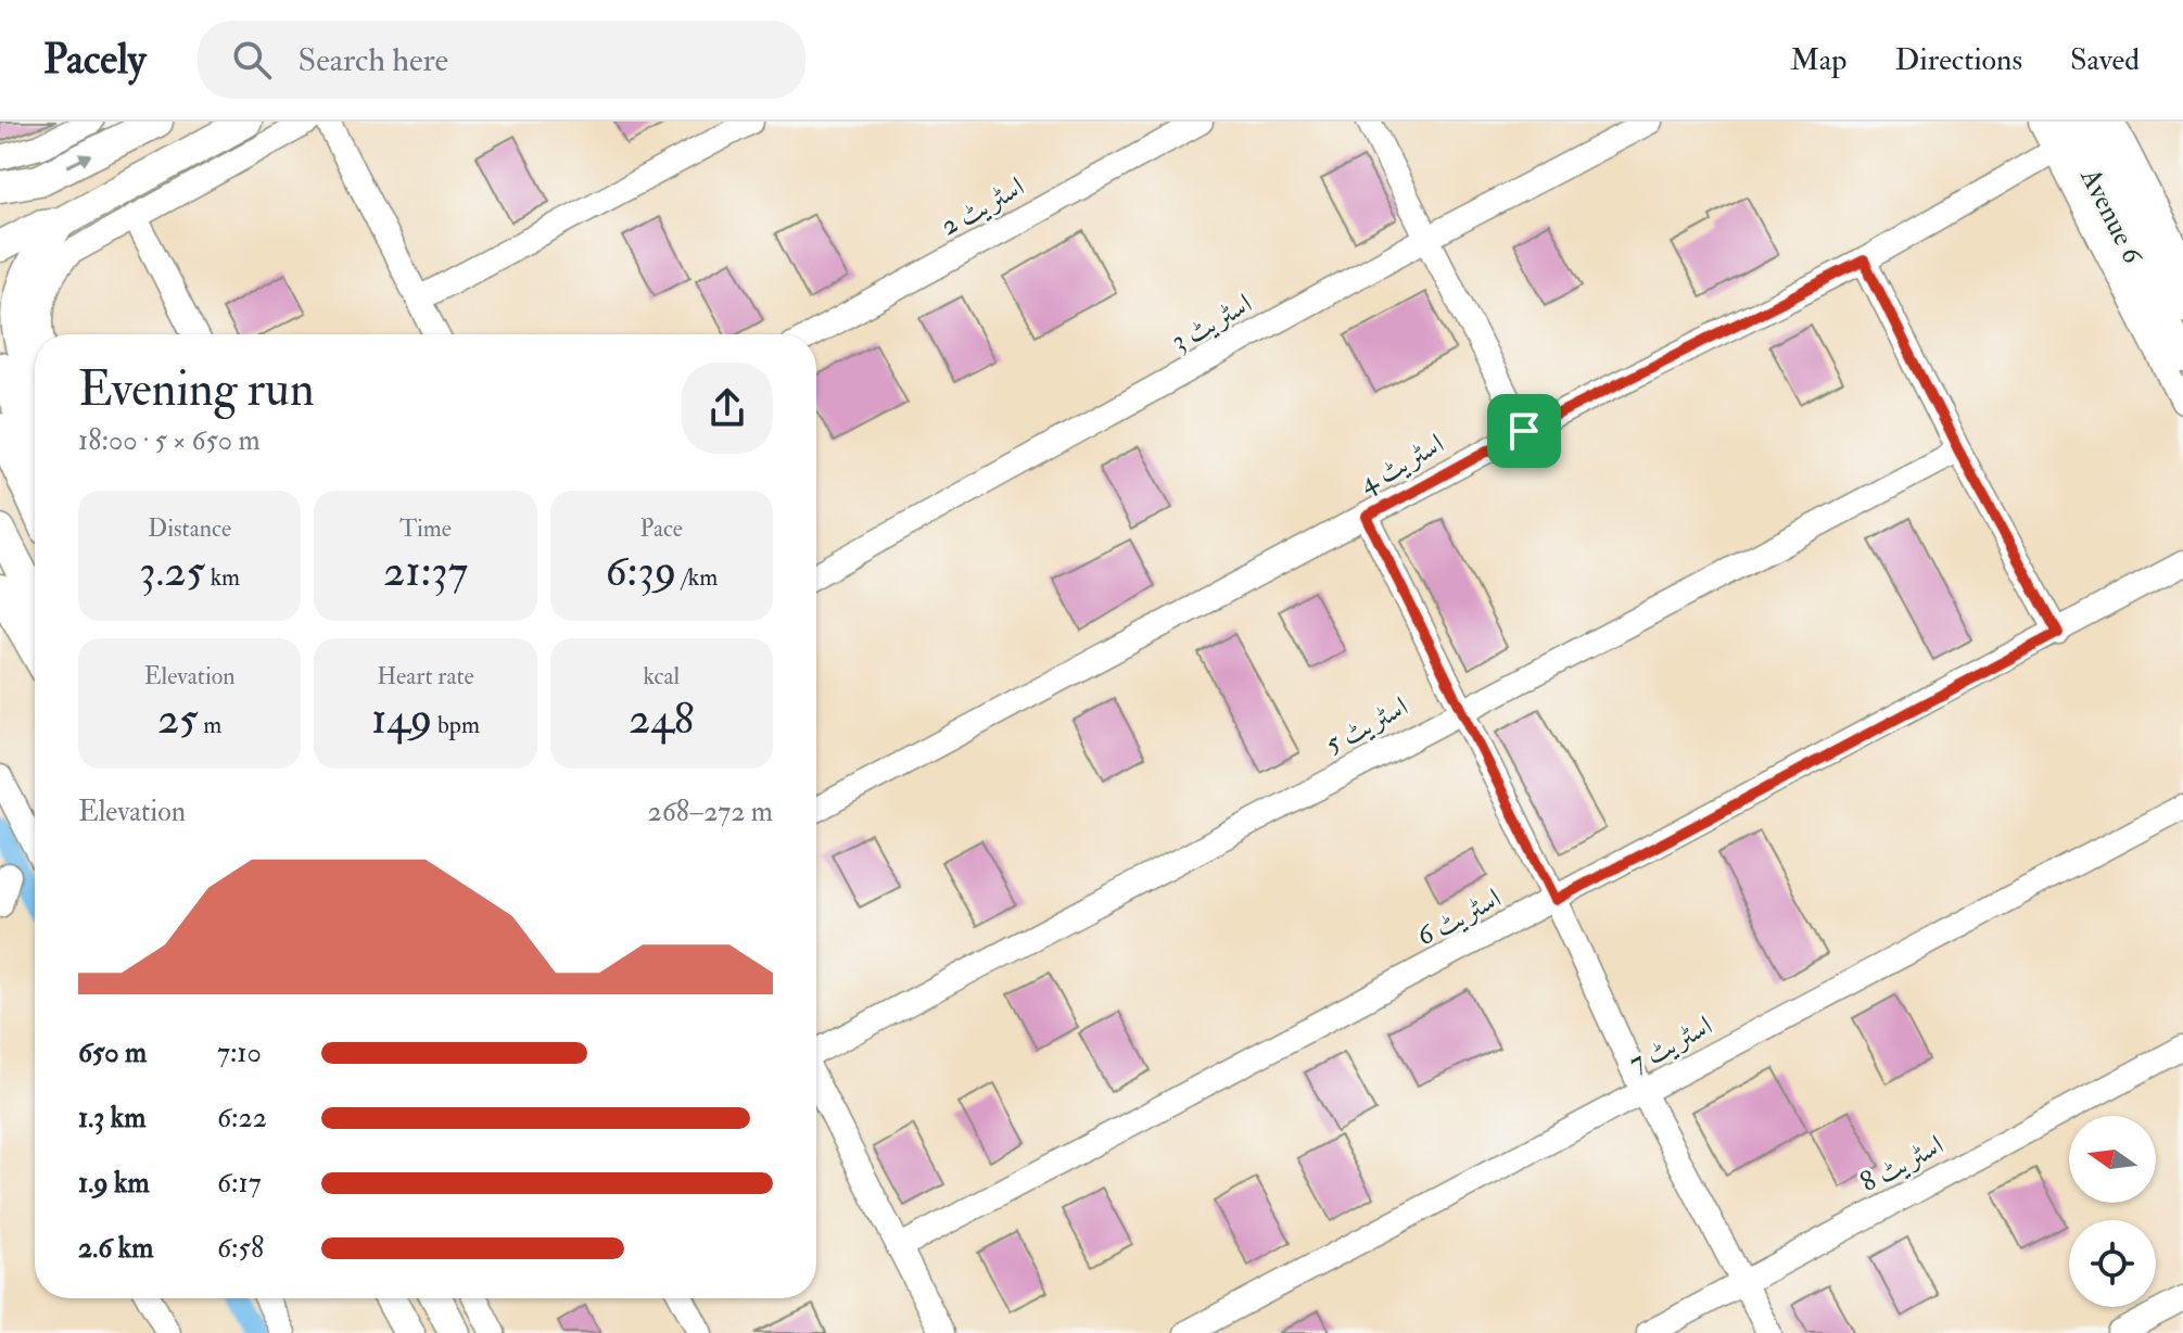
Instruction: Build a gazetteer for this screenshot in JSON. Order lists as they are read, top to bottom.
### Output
{
  "streets": {
    "main road": ["Avenue 6"],
    "street": [
      "اسٹریٹ 2",
      "اسٹریٹ 3",
      "اسٹریٹ 4",
      "اسٹریٹ 5",
      "اسٹریٹ 6",
      "اسٹریٹ 7",
      "اسٹریٹ 8"
    ]
  },
  "crossings": [
    ["Avenue 6", "اسٹریٹ 4"]
  ],
  "north": "left",
  "page": {
    "header": "Pacely",
    "search": "Search here",
    "nav": ["Map", "Directions", "Saved"],
    "heading": ["Evening run", "18:00 · 5 × 650 m"],
    "stats": [
      ["Distance", "3.25 km"],
      ["Time", "21:37"],
      ["Pace", "6:39 /km"],
      ["Elevation", "25 m"],
      ["Heart rate", "149 bpm"],
      ["kcal", "248"]
    ],
    "chart": ["Elevation", "268–272 m"],
    "list": [
      {
        "name": "650 m",
        "note": "7:10"
      },
      {
        "name": "1.3 km",
        "note": "6:22"
      },
      {
        "name": "1.9 km",
        "note": "6:17"
      },
      {
        "name": "2.6 km",
        "note": "6:58"
      }
    ]
  }
}
